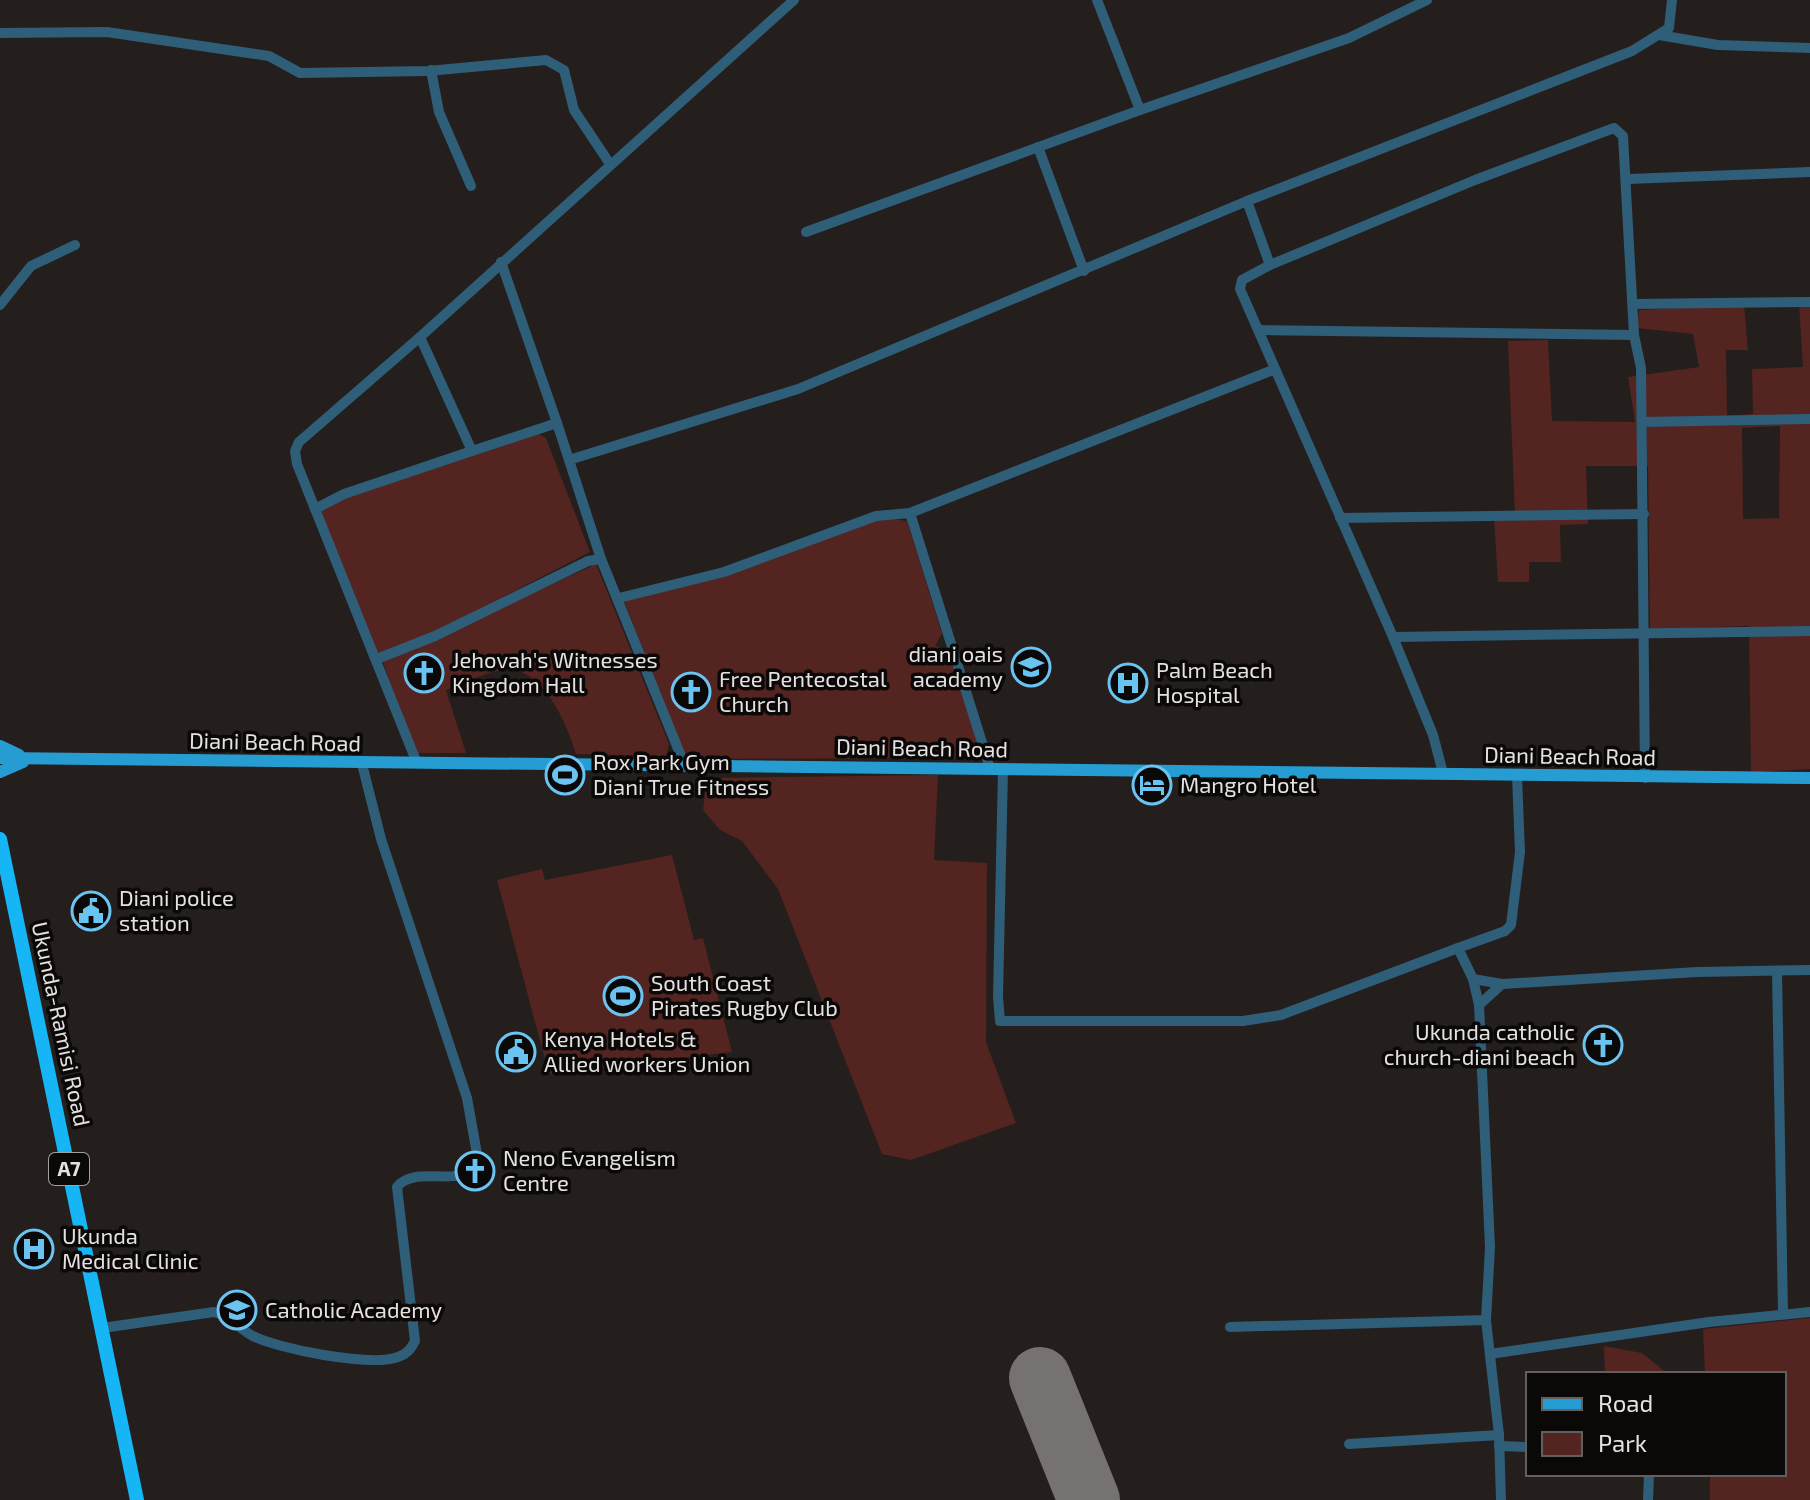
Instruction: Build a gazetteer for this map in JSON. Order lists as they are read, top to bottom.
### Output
{
  "streets": {
    "highway": ["Ukunda-Ramisi Road", "A7"],
    "main road": ["Diani Beach Road"]
  },
  "places": {
    "school or university": ["diani oais academy", "Catholic Academy"],
    "church": [
      "Jehovah's Witnesses Kingdom Hall",
      "Free Pentecostal Church",
      "Ukunda catholic church-diani beach",
      "Neno Evangelism Centre"
    ],
    "hospital": ["Palm Beach Hospital", "Ukunda Medical Clinic"],
    "sports": ["Rox Park Gym Diani True Fitness", "South Coast Pirates Rugby Club"],
    "hotel": ["Mangro Hotel"],
    "public building": ["Diani police station", "Kenya Hotels & Allied workers Union"]
  },
  "legend": ["Road", "Park"]
}
